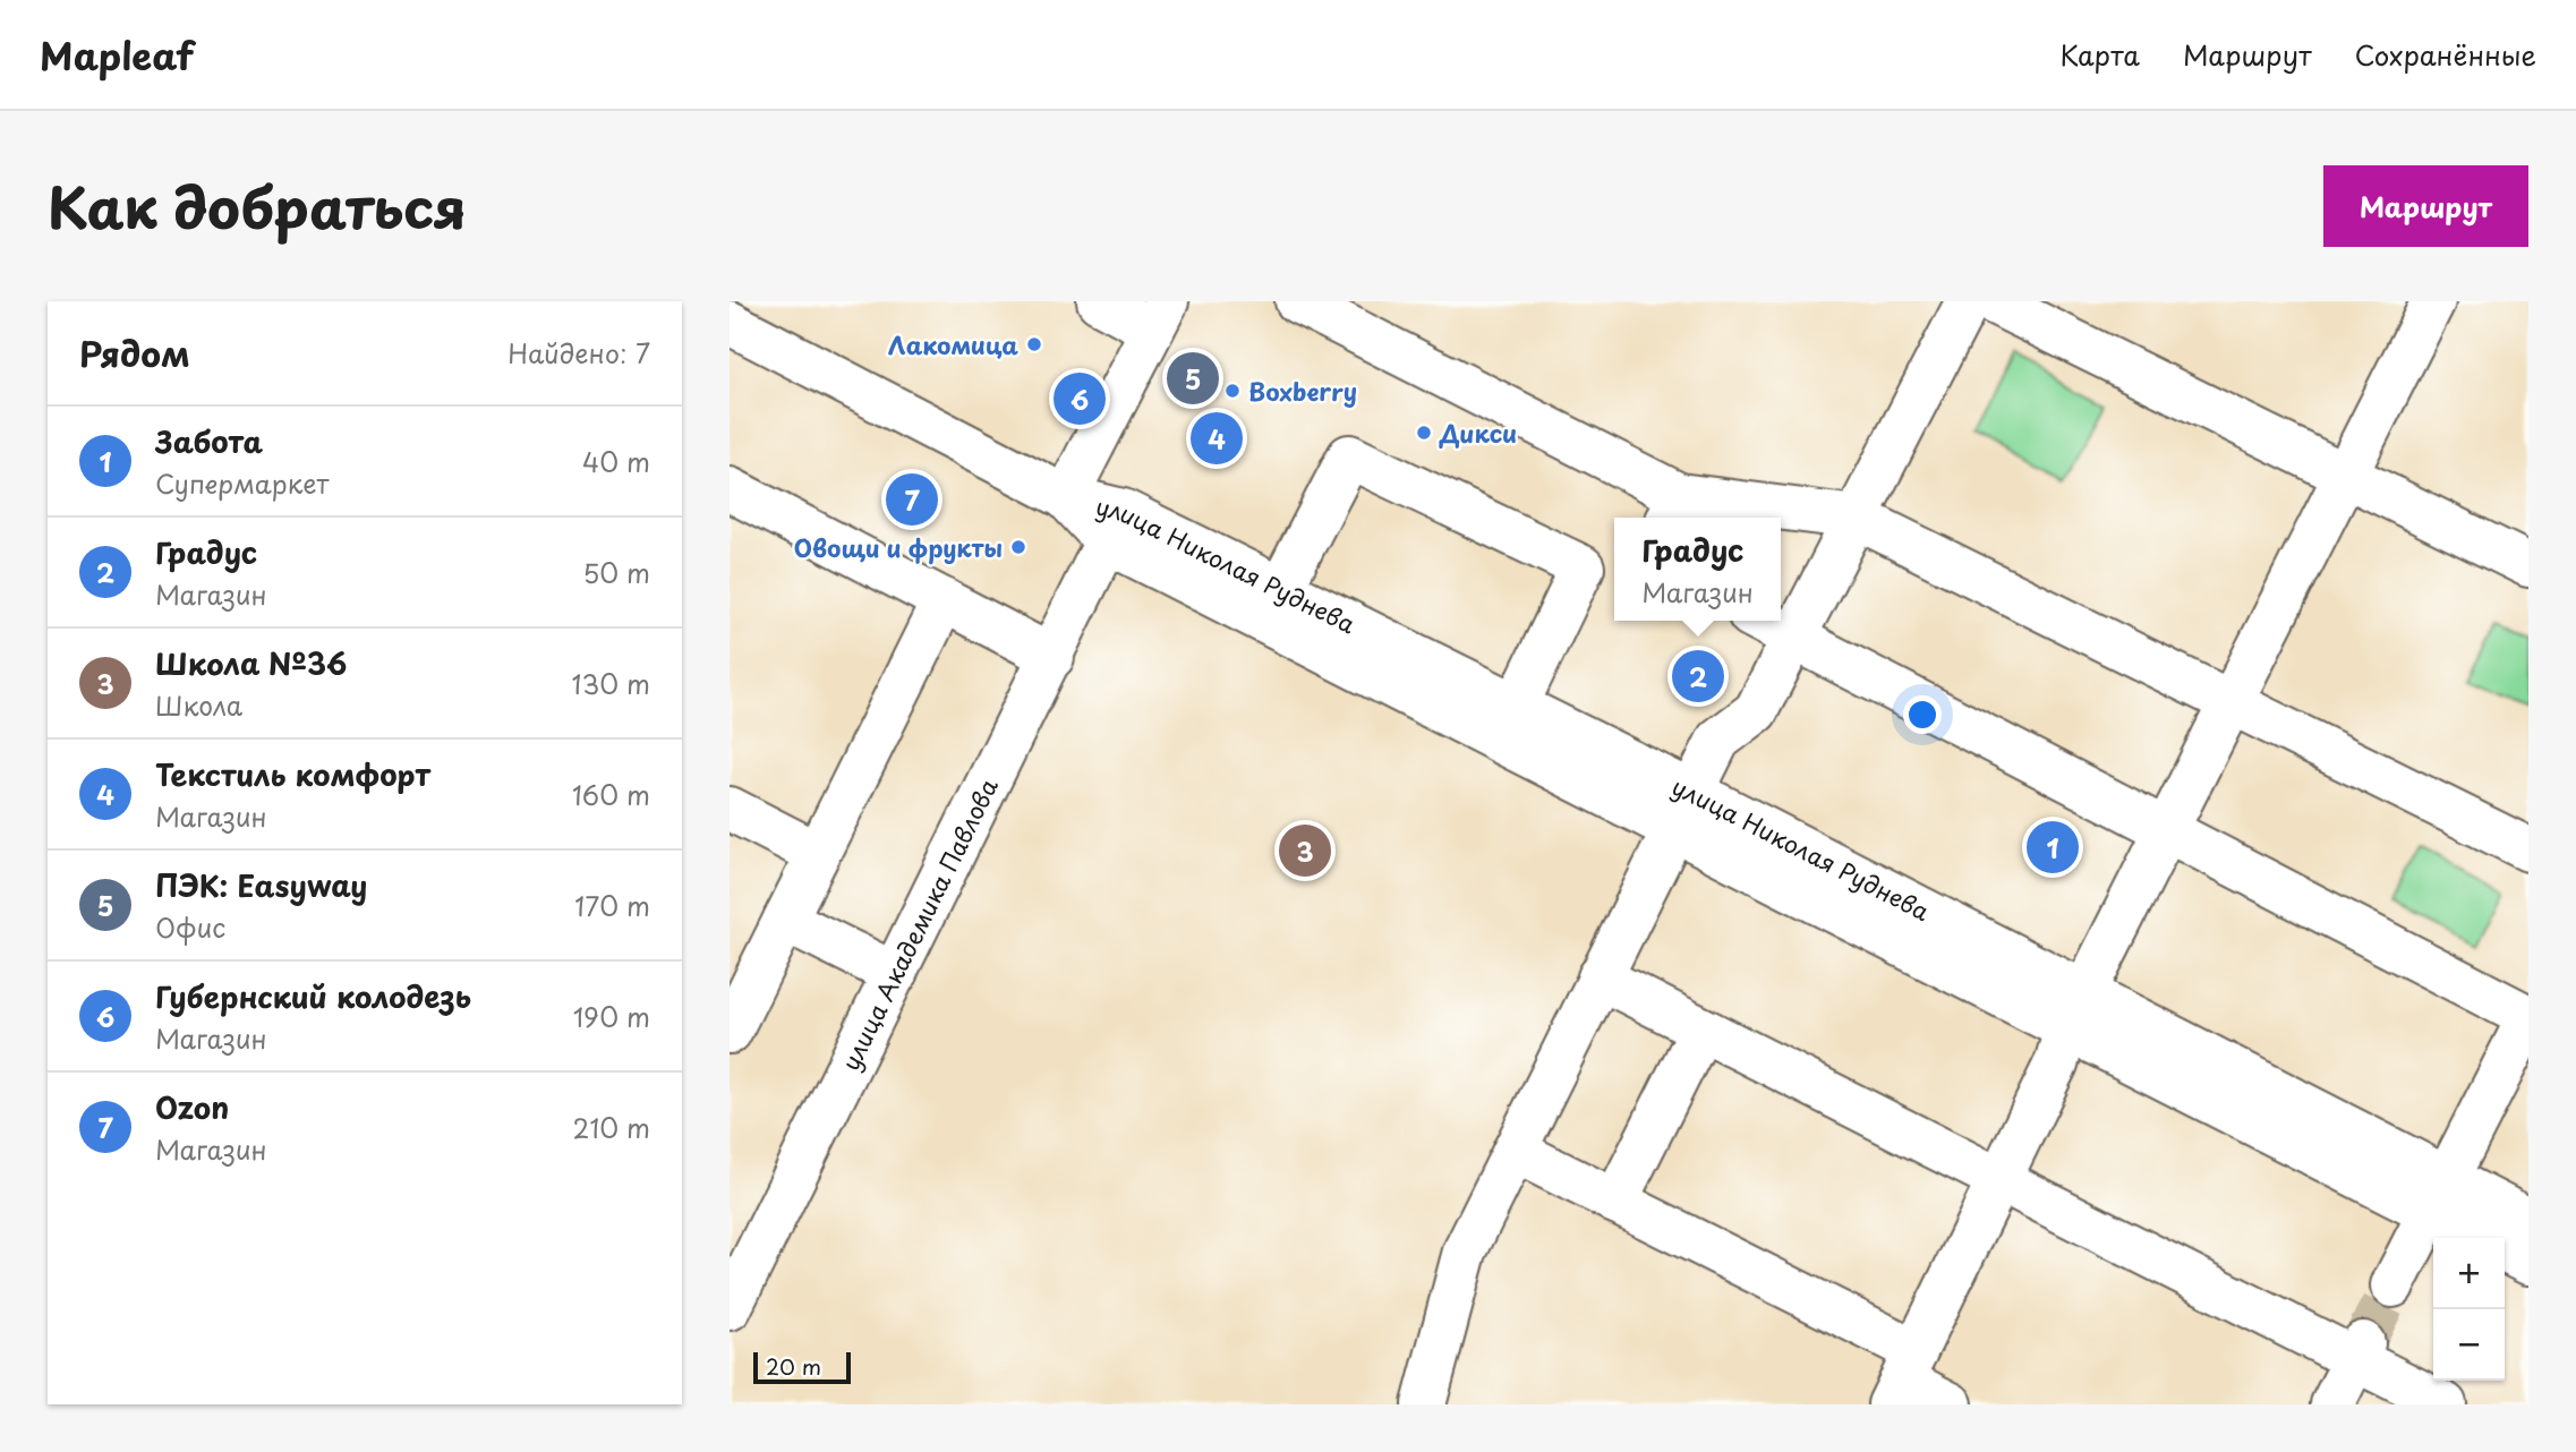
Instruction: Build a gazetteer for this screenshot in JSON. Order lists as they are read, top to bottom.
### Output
{
  "streets": {
    "street": ["улица Николая Руднева", "улица Академика Павлова"]
  },
  "crossings": [
    ["улица Николая Руднева", "улица Академика Павлова"]
  ],
  "places": [
    "Лакомица",
    "Boxberry",
    "Дикси",
    "Овощи и фрукты"
  ],
  "scale_bar": "20 m",
  "page": {
    "header": "Mapleaf",
    "nav": ["Карта", "Маршрут", "Сохранённые"],
    "title": "Как добраться",
    "buttons": "Маршрут",
    "heading": ["Рядом", "Найдено: 7"],
    "pins": [
      "5",
      "6",
      "4",
      "7",
      "2",
      "1",
      "3"
    ],
    "list": [
      {
        "mark": "1",
        "name": "Забота",
        "note": "Супермаркет",
        "value": "40 m"
      },
      {
        "mark": "2",
        "name": "Градус",
        "note": "Магазин",
        "value": "50 m"
      },
      {
        "mark": "3",
        "name": "Школа №36",
        "note": "Школа",
        "value": "130 m"
      },
      {
        "mark": "4",
        "name": "Текстиль комфорт",
        "note": "Магазин",
        "value": "160 m"
      },
      {
        "mark": "5",
        "name": "ПЭК: Easyway",
        "note": "Офис",
        "value": "170 m"
      },
      {
        "mark": "6",
        "name": "Губернский колодезь",
        "note": "Магазин",
        "value": "190 m"
      },
      {
        "mark": "7",
        "name": "Ozon",
        "note": "Магазин",
        "value": "210 m"
      }
    ],
    "popup": ["Градус", "Магазин"],
    "map_buttons": ["+", "−"],
    "scale": "20 m"
  }
}
